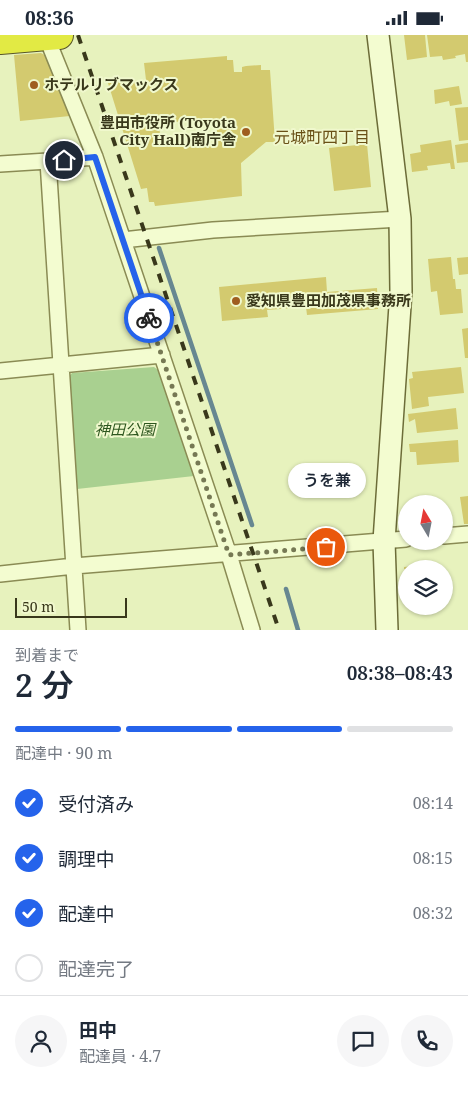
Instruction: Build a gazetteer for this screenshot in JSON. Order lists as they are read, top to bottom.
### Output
{
  "districts": ["元城町四丁目"],
  "parks": ["神田公園"],
  "places": [
    "ホテルリブマックス",
    "豊田市役所 (Toyota City Hall)南庁舎",
    "愛知県豊田加茂県事務所",
    "うを兼"
  ],
  "scale_bar": "50 m",
  "north": "top",
  "page": {
    "status": "08:36",
    "bubble": "うを兼",
    "scale": "50 m",
    "heading": ["2 分", "到着まで", "08:38–08:43"],
    "panel": ["田中", "配達員 · 4.7"],
    "bar": "配達中 · 90 m",
    "list": [
      ["受付済み", "08:14"],
      ["調理中", "08:15"],
      ["配達中", "08:32"],
      "配達完了"
    ]
  }
}
